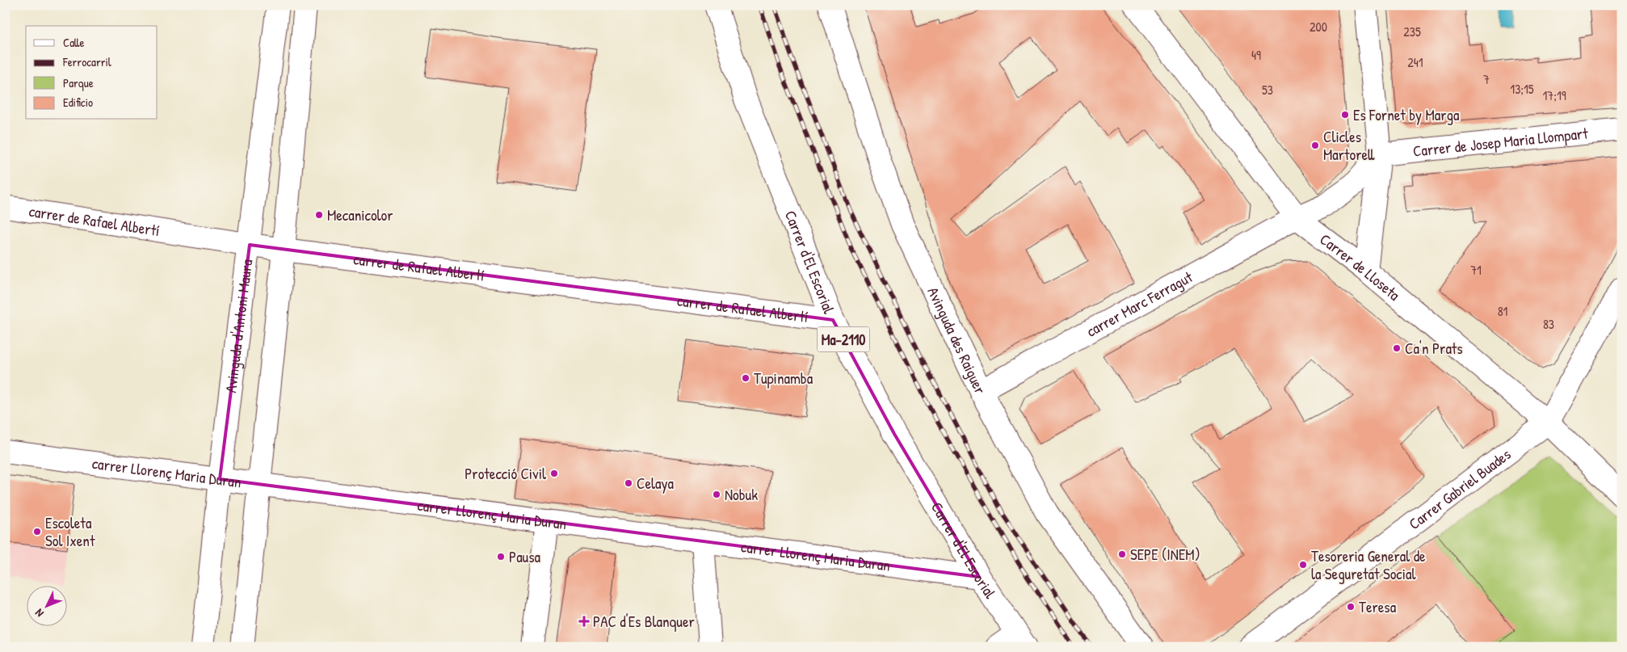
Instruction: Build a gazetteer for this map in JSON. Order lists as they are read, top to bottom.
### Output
{
  "streets": {
    "street": [
      "Carrer de Josep Maria Llompart",
      "carrer de Rafael Albertí",
      "Carrer d'El Escorial",
      "Carrer de Lloseta",
      "carrer Marc Ferragut",
      "Avinguda d'Antoni Maura",
      "Ma-2110",
      "Avinguda des Raiguer",
      "carrer Llorenç Maria Duran",
      "Carrer Gabriel Buades"
    ]
  },
  "crossings": [
    ["Carrer de Josep Maria Llompart", "carrer Marc Ferragut"],
    ["carrer de Rafael Albertí", "Carrer d'El Escorial"],
    ["carrer de Rafael Albertí", "Avinguda d'Antoni Maura"],
    ["Carrer d'El Escorial", "carrer Llorenç Maria Duran"],
    ["Carrer de Lloseta", "carrer Marc Ferragut"],
    ["Carrer de Lloseta", "Carrer Gabriel Buades"],
    ["carrer Marc Ferragut", "Avinguda des Raiguer"],
    ["Avinguda d'Antoni Maura", "carrer Llorenç Maria Duran"]
  ],
  "places": {
    "other": [
      "Es Fornet by Marga",
      "Clicles Martorell",
      "Mecanicolor",
      "Ca'n Prats",
      "Tupinamba",
      "Protecció Civil",
      "Celaya",
      "Nobuk",
      "Escoleta Sol Ixent",
      "SEPE (INEM)",
      "Pausa",
      "Tesoreria General de la Seguretat Social",
      "Teresa"
    ],
    "health": ["PAC d'Es Blanquer"]
  },
  "house_numbers": [
    "200",
    "235",
    "49",
    "241",
    "7",
    "13;15",
    "53",
    "17;19",
    "71",
    "81",
    "83"
  ],
  "legend": [
    "Calle",
    "Ferrocarril",
    "Parque",
    "Edificio"
  ],
  "north": "bottom left"
}
